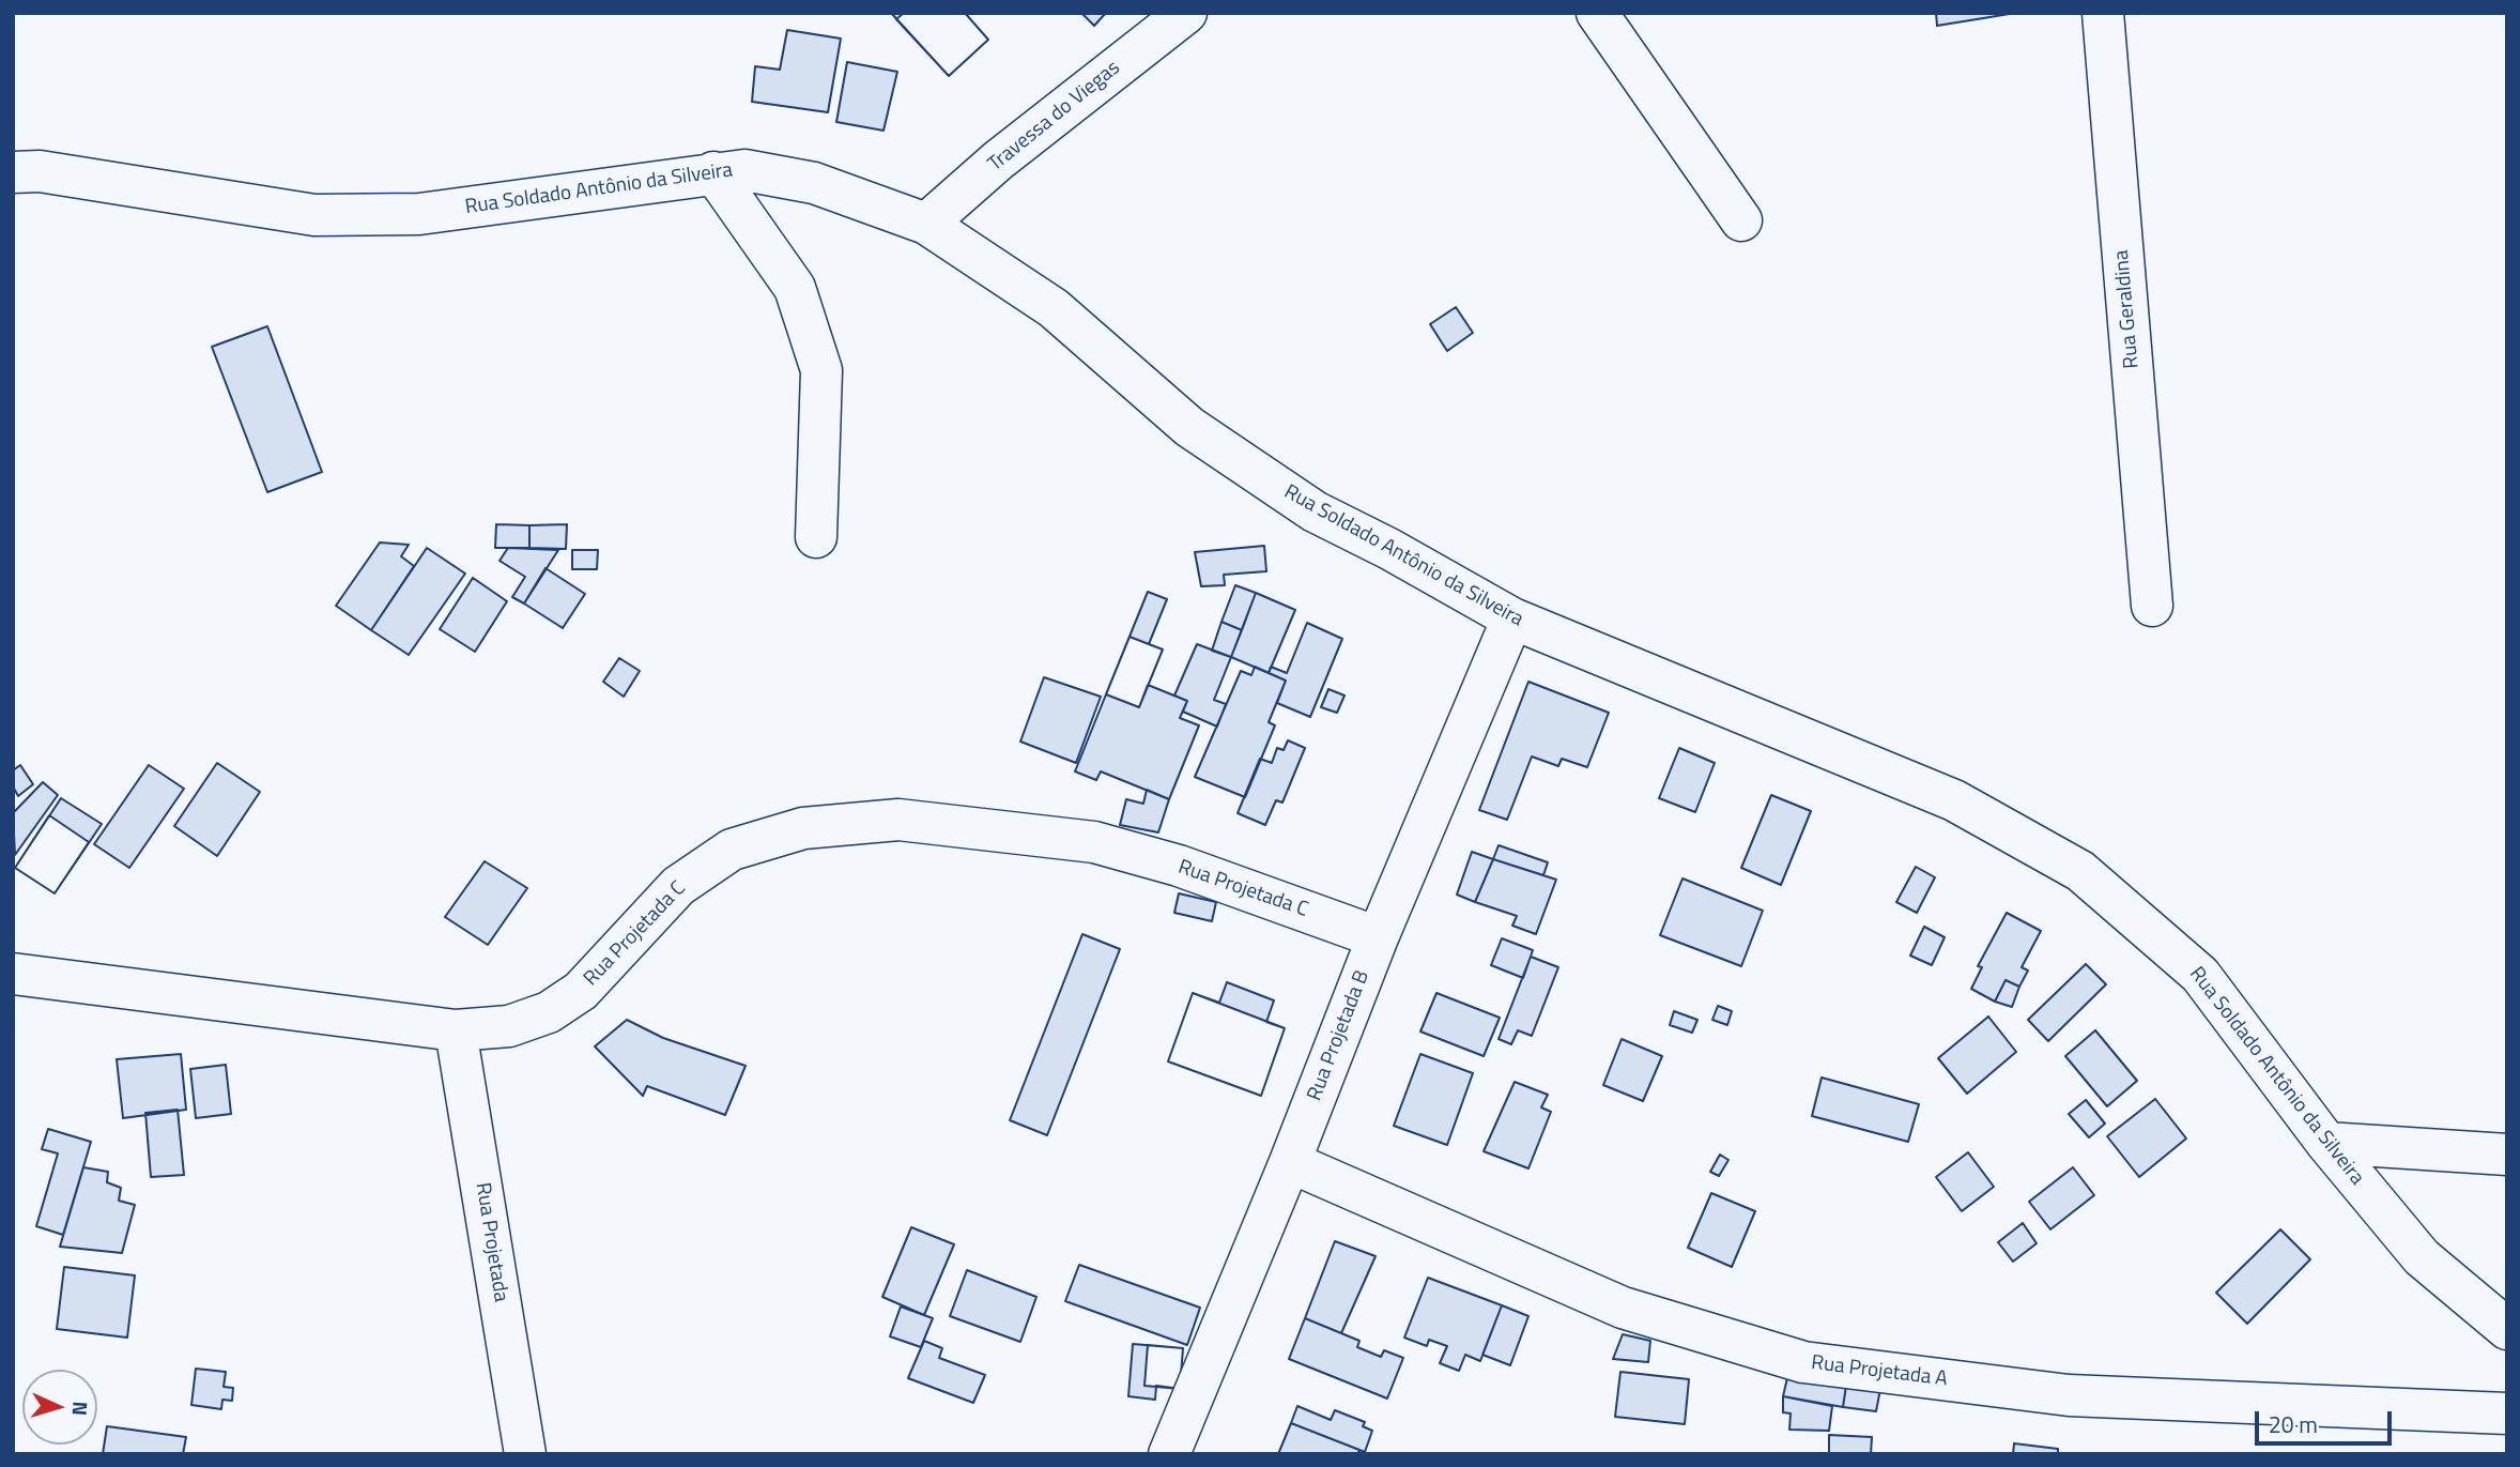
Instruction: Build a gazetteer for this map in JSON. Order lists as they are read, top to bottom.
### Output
{
  "streets": {
    "street": [
      "Travessa do Viegas",
      "Rua Soldado Antônio da Silveira",
      "Rua Geraldina",
      "Rua Projetada C",
      "Rua Projetada B",
      "Rua Projetada",
      "Rua Projetada A"
    ]
  },
  "crossings": [
    ["Travessa do Viegas", "Rua Soldado Antônio da Silveira"],
    ["Rua Soldado Antônio da Silveira", "Rua Projetada B"],
    ["Rua Projetada C", "Rua Projetada B"],
    ["Rua Projetada C", "Rua Projetada"],
    ["Rua Projetada B", "Rua Projetada A"]
  ],
  "scale_bar": "20 m",
  "north": "right"
}
